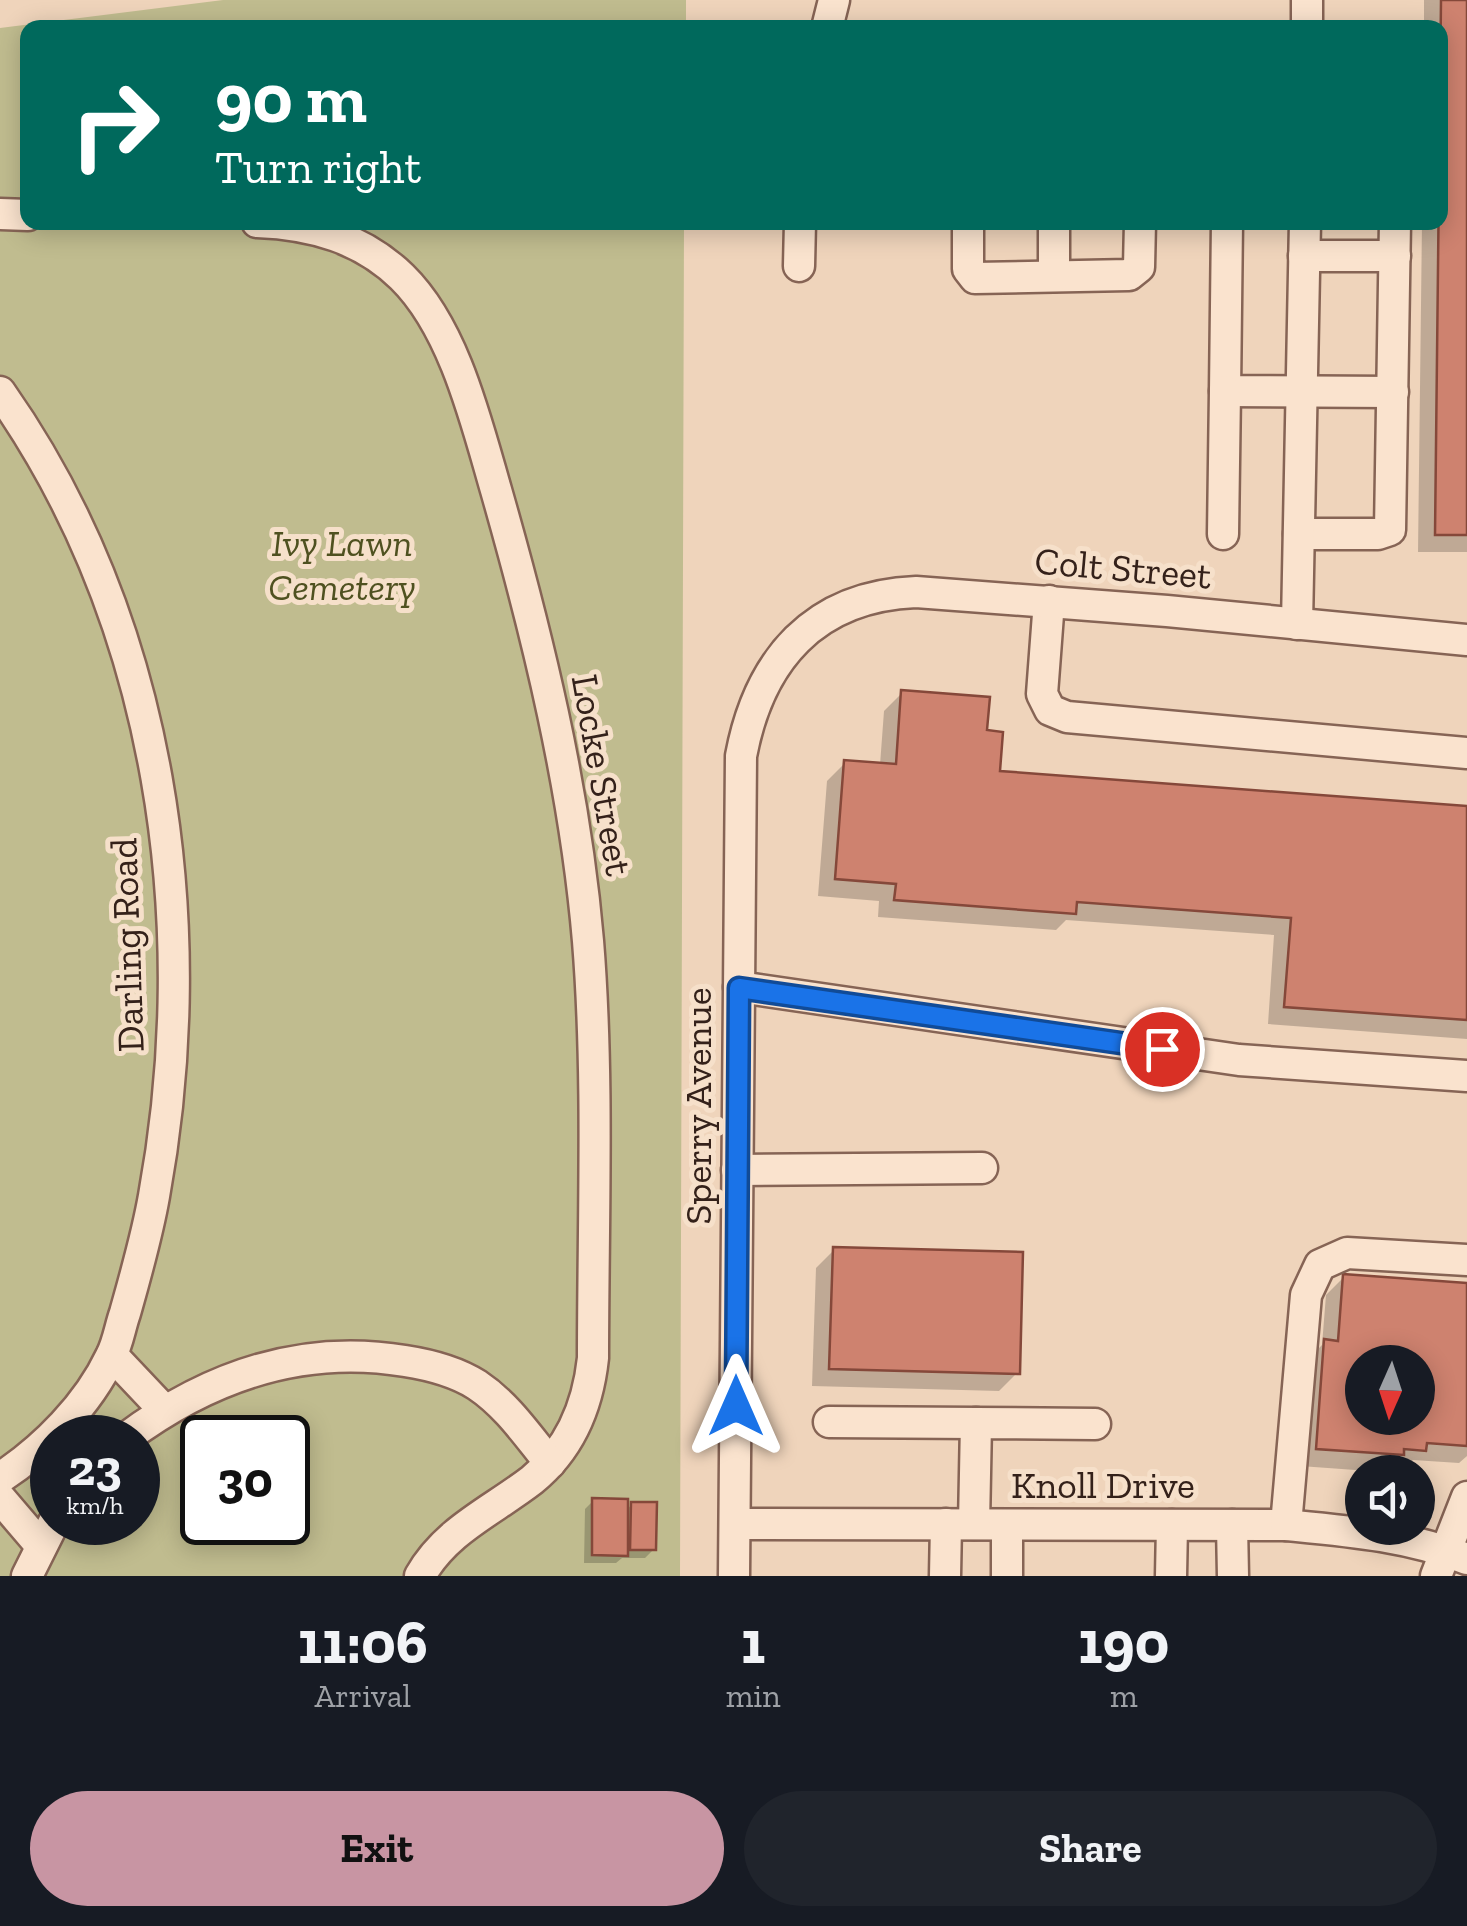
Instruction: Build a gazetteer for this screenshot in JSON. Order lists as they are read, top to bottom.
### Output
{
  "streets": {
    "street": [
      "Colt Street",
      "Locke Street",
      "Darling Road",
      "Sperry Avenue",
      "Knoll Drive"
    ]
  },
  "crossings": [
    ["Colt Street", "Sperry Avenue"],
    ["Sperry Avenue", "Knoll Drive"]
  ],
  "parks": ["Ivy Lawn Cemetery"],
  "north": "bottom",
  "page": {
    "turn": ["90 m", "Turn right"],
    "speed": "23 km/h",
    "limit": "30",
    "eta": [
      "11:06",
      "Arrival",
      "1",
      "min",
      "190",
      "m"
    ],
    "buttons": ["Exit", "Share"]
  }
}
